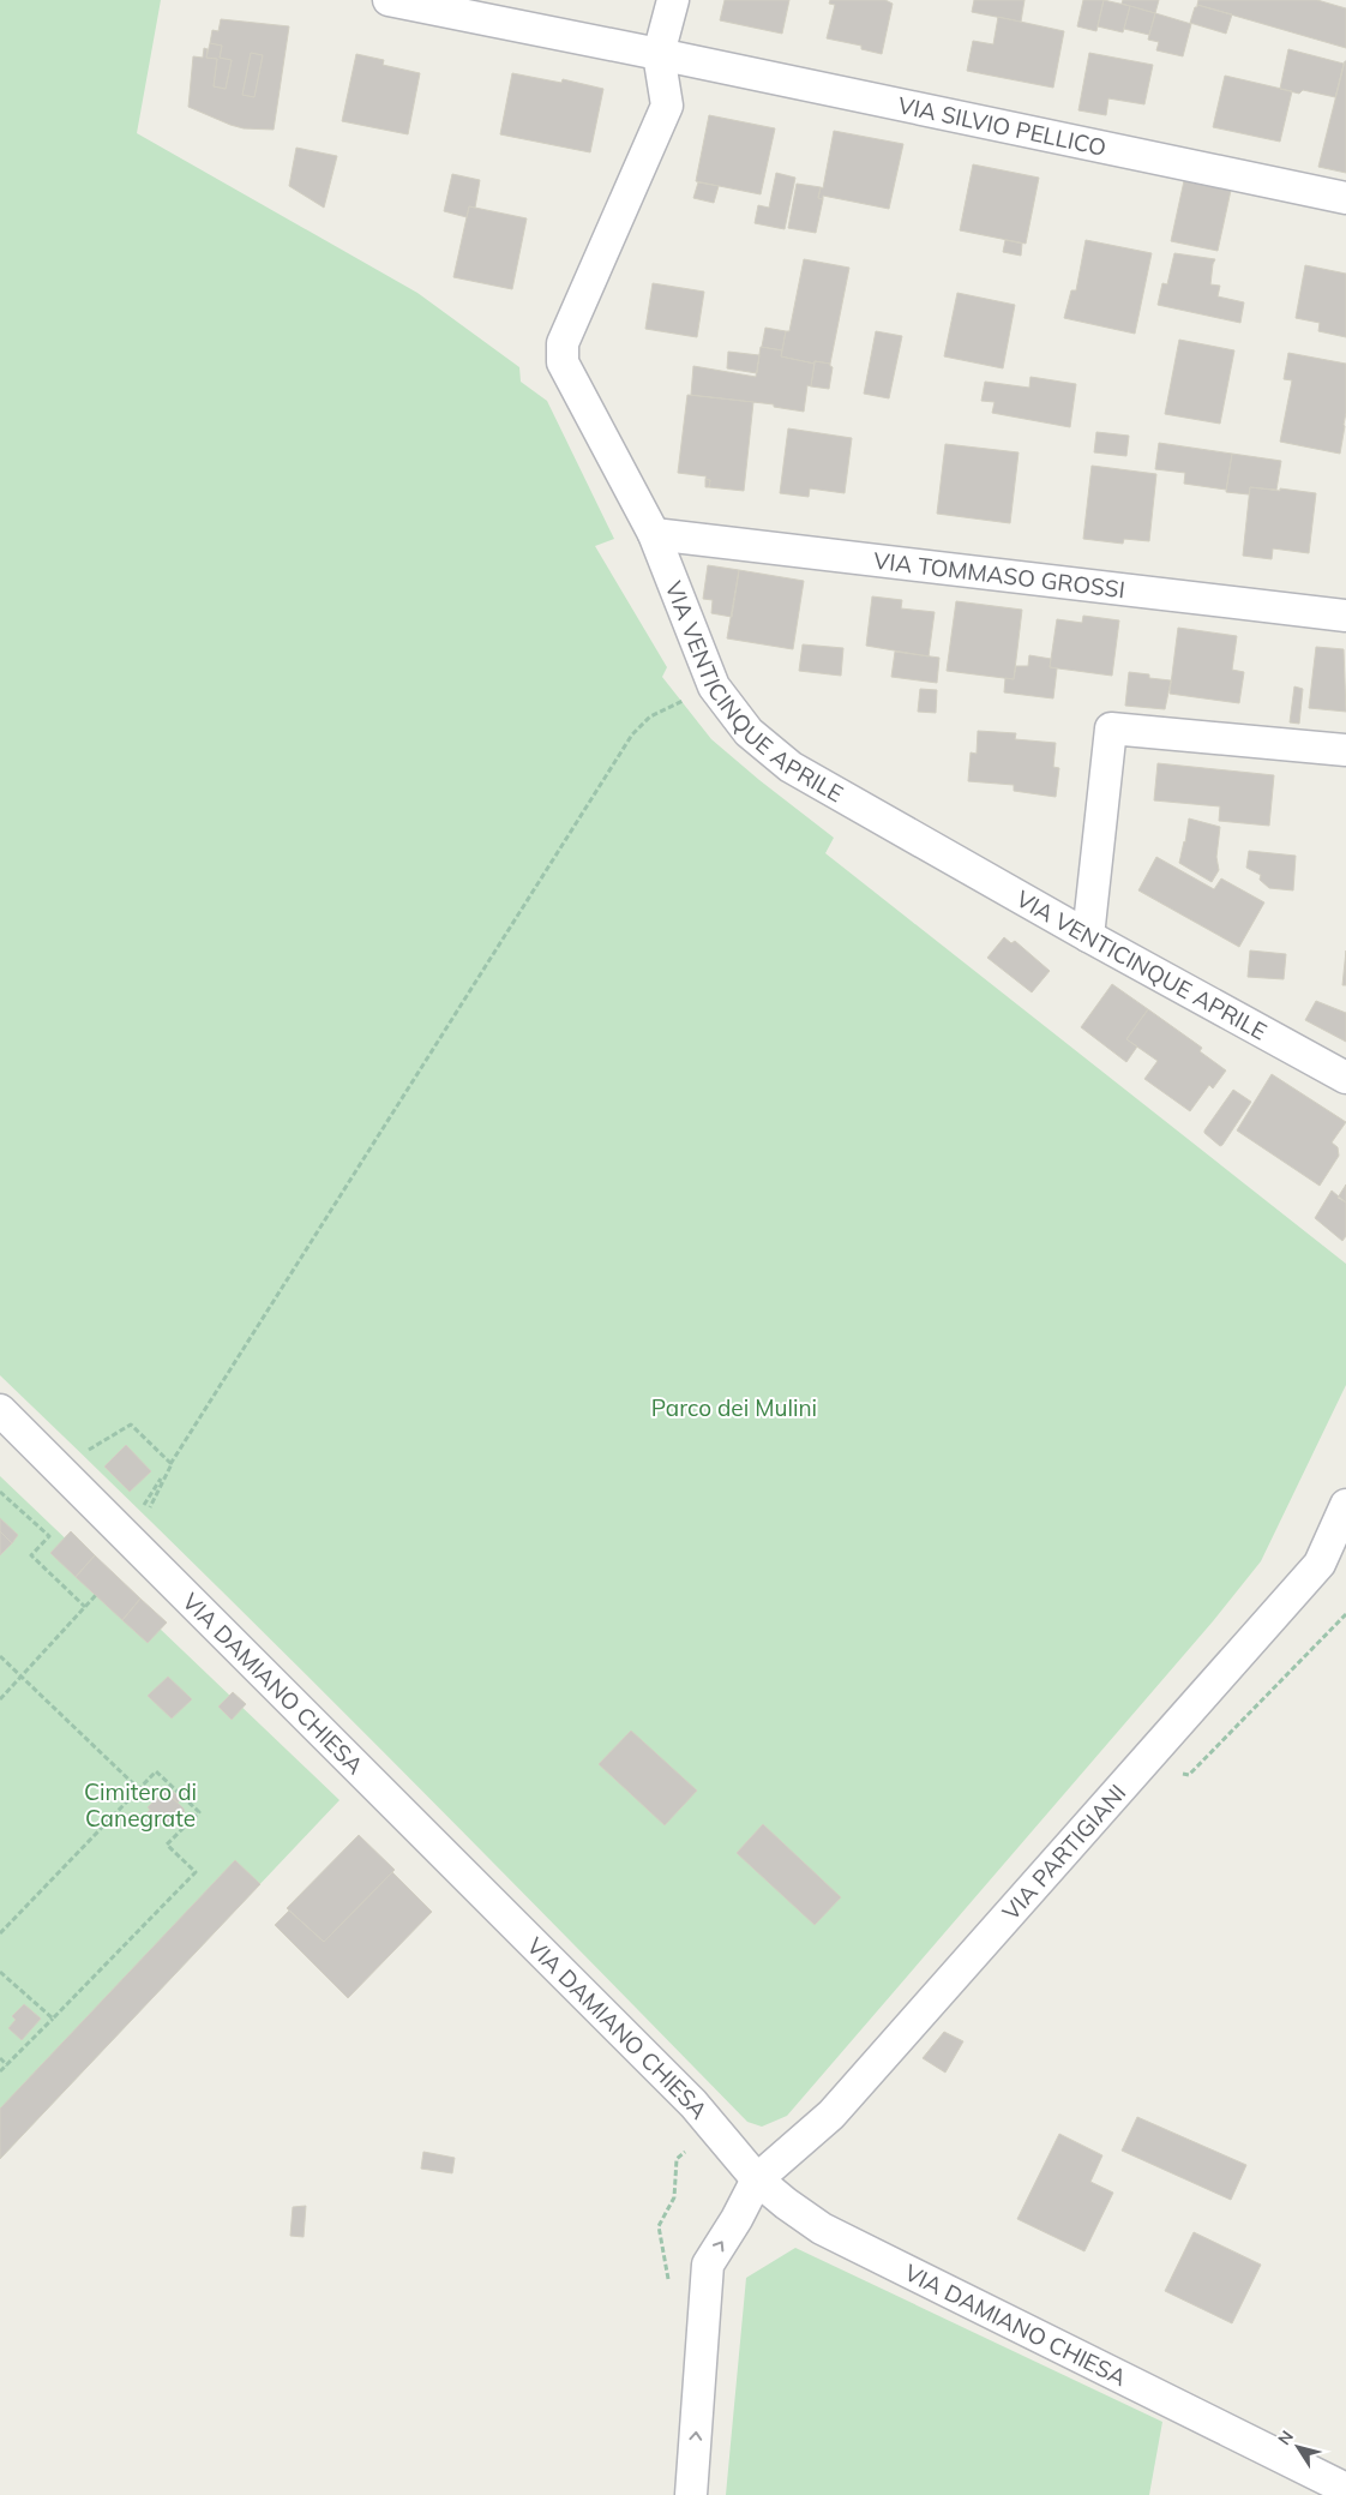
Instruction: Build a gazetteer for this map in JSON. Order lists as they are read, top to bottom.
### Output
{
  "streets": {
    "street": [
      "VIA SILVIO PELLICO",
      "VIA TOMMASO GROSSI",
      "VIA VENTICINQUE APRILE",
      "VIA DAMIANO CHIESA",
      "VIA PARTIGIANI"
    ]
  },
  "crossings": [
    ["VIA SILVIO PELLICO", "VIA VENTICINQUE APRILE"],
    ["VIA TOMMASO GROSSI", "VIA VENTICINQUE APRILE"],
    ["VIA DAMIANO CHIESA", "VIA PARTIGIANI"]
  ],
  "parks": ["Parco dei Mulini", "Cimitero di Canegrate"],
  "north": "top left"
}
